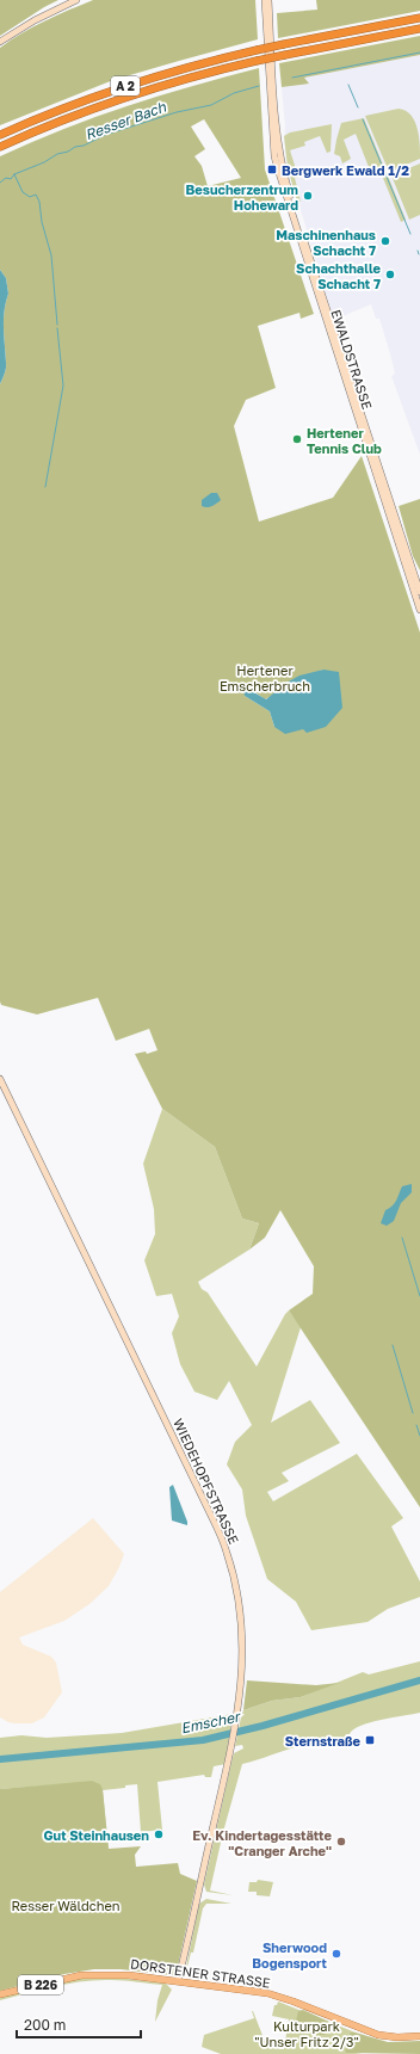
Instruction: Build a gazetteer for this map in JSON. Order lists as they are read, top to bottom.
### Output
{
  "streets": {
    "highway": ["A 2"],
    "main road": [
      "EWALDSTRASSE",
      "WIEDEHOPFSTRASSE",
      "DORSTENER STRASSE",
      "B 226"
    ]
  },
  "crossings": [
    ["WIEDEHOPFSTRASSE", "DORSTENER STRASSE"]
  ],
  "water": ["Resser Bach", "Emscher"],
  "parks": ["Hertener Emscherbruch", "Resser Wäldchen", "Kulturpark \"Unser Fritz 2/3\""],
  "places": {
    "transit": ["Bergwerk Ewald 1/2", "Sternstraße"],
    "other": [
      "Besucherzentrum Hoheward",
      "Maschinenhaus Schacht 7",
      "Schachthalle Schacht 7",
      "Hertener Tennis Club",
      "Gut Steinhausen",
      "Ev. Kindertagesstätte \"Cranger Arche\"",
      "Sherwood Bogensport"
    ]
  },
  "scale_bar": "200 m"
}
